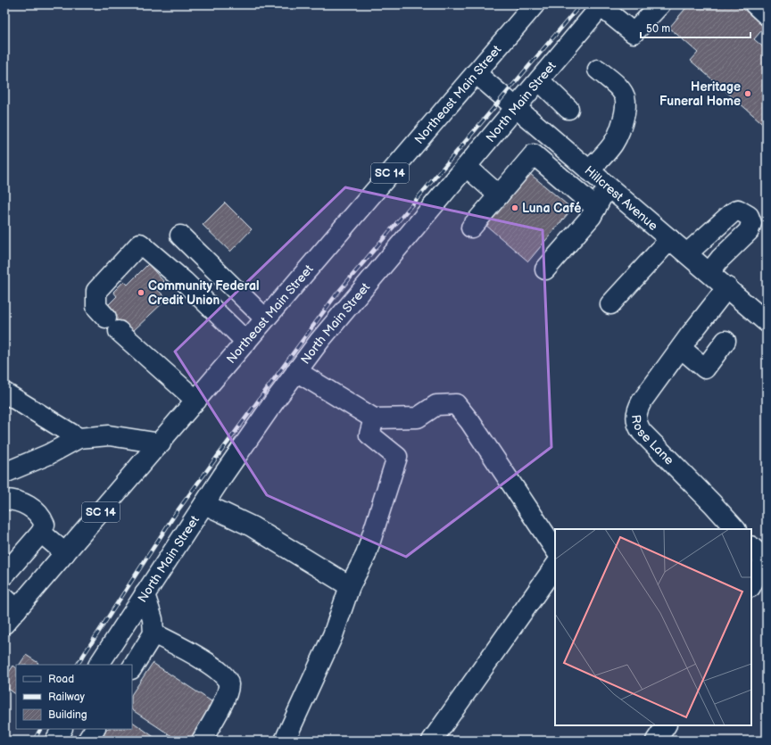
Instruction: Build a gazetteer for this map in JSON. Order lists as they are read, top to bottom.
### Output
{
  "streets": {
    "street": [
      "Northeast Main Street",
      "North Main Street",
      "SC 14",
      "Hillcrest Avenue",
      "Rose Lane"
    ]
  },
  "crossings": [
    ["Northeast Main Street", "Hillcrest Avenue"],
    ["North Main Street", "Hillcrest Avenue"],
    ["Hillcrest Avenue", "Rose Lane"]
  ],
  "places": ["Heritage Funeral Home", "Luna Café", "Community Federal Credit Union"],
  "legend": ["Road", "Railway", "Building"],
  "scale_bar": "50 m"
}
